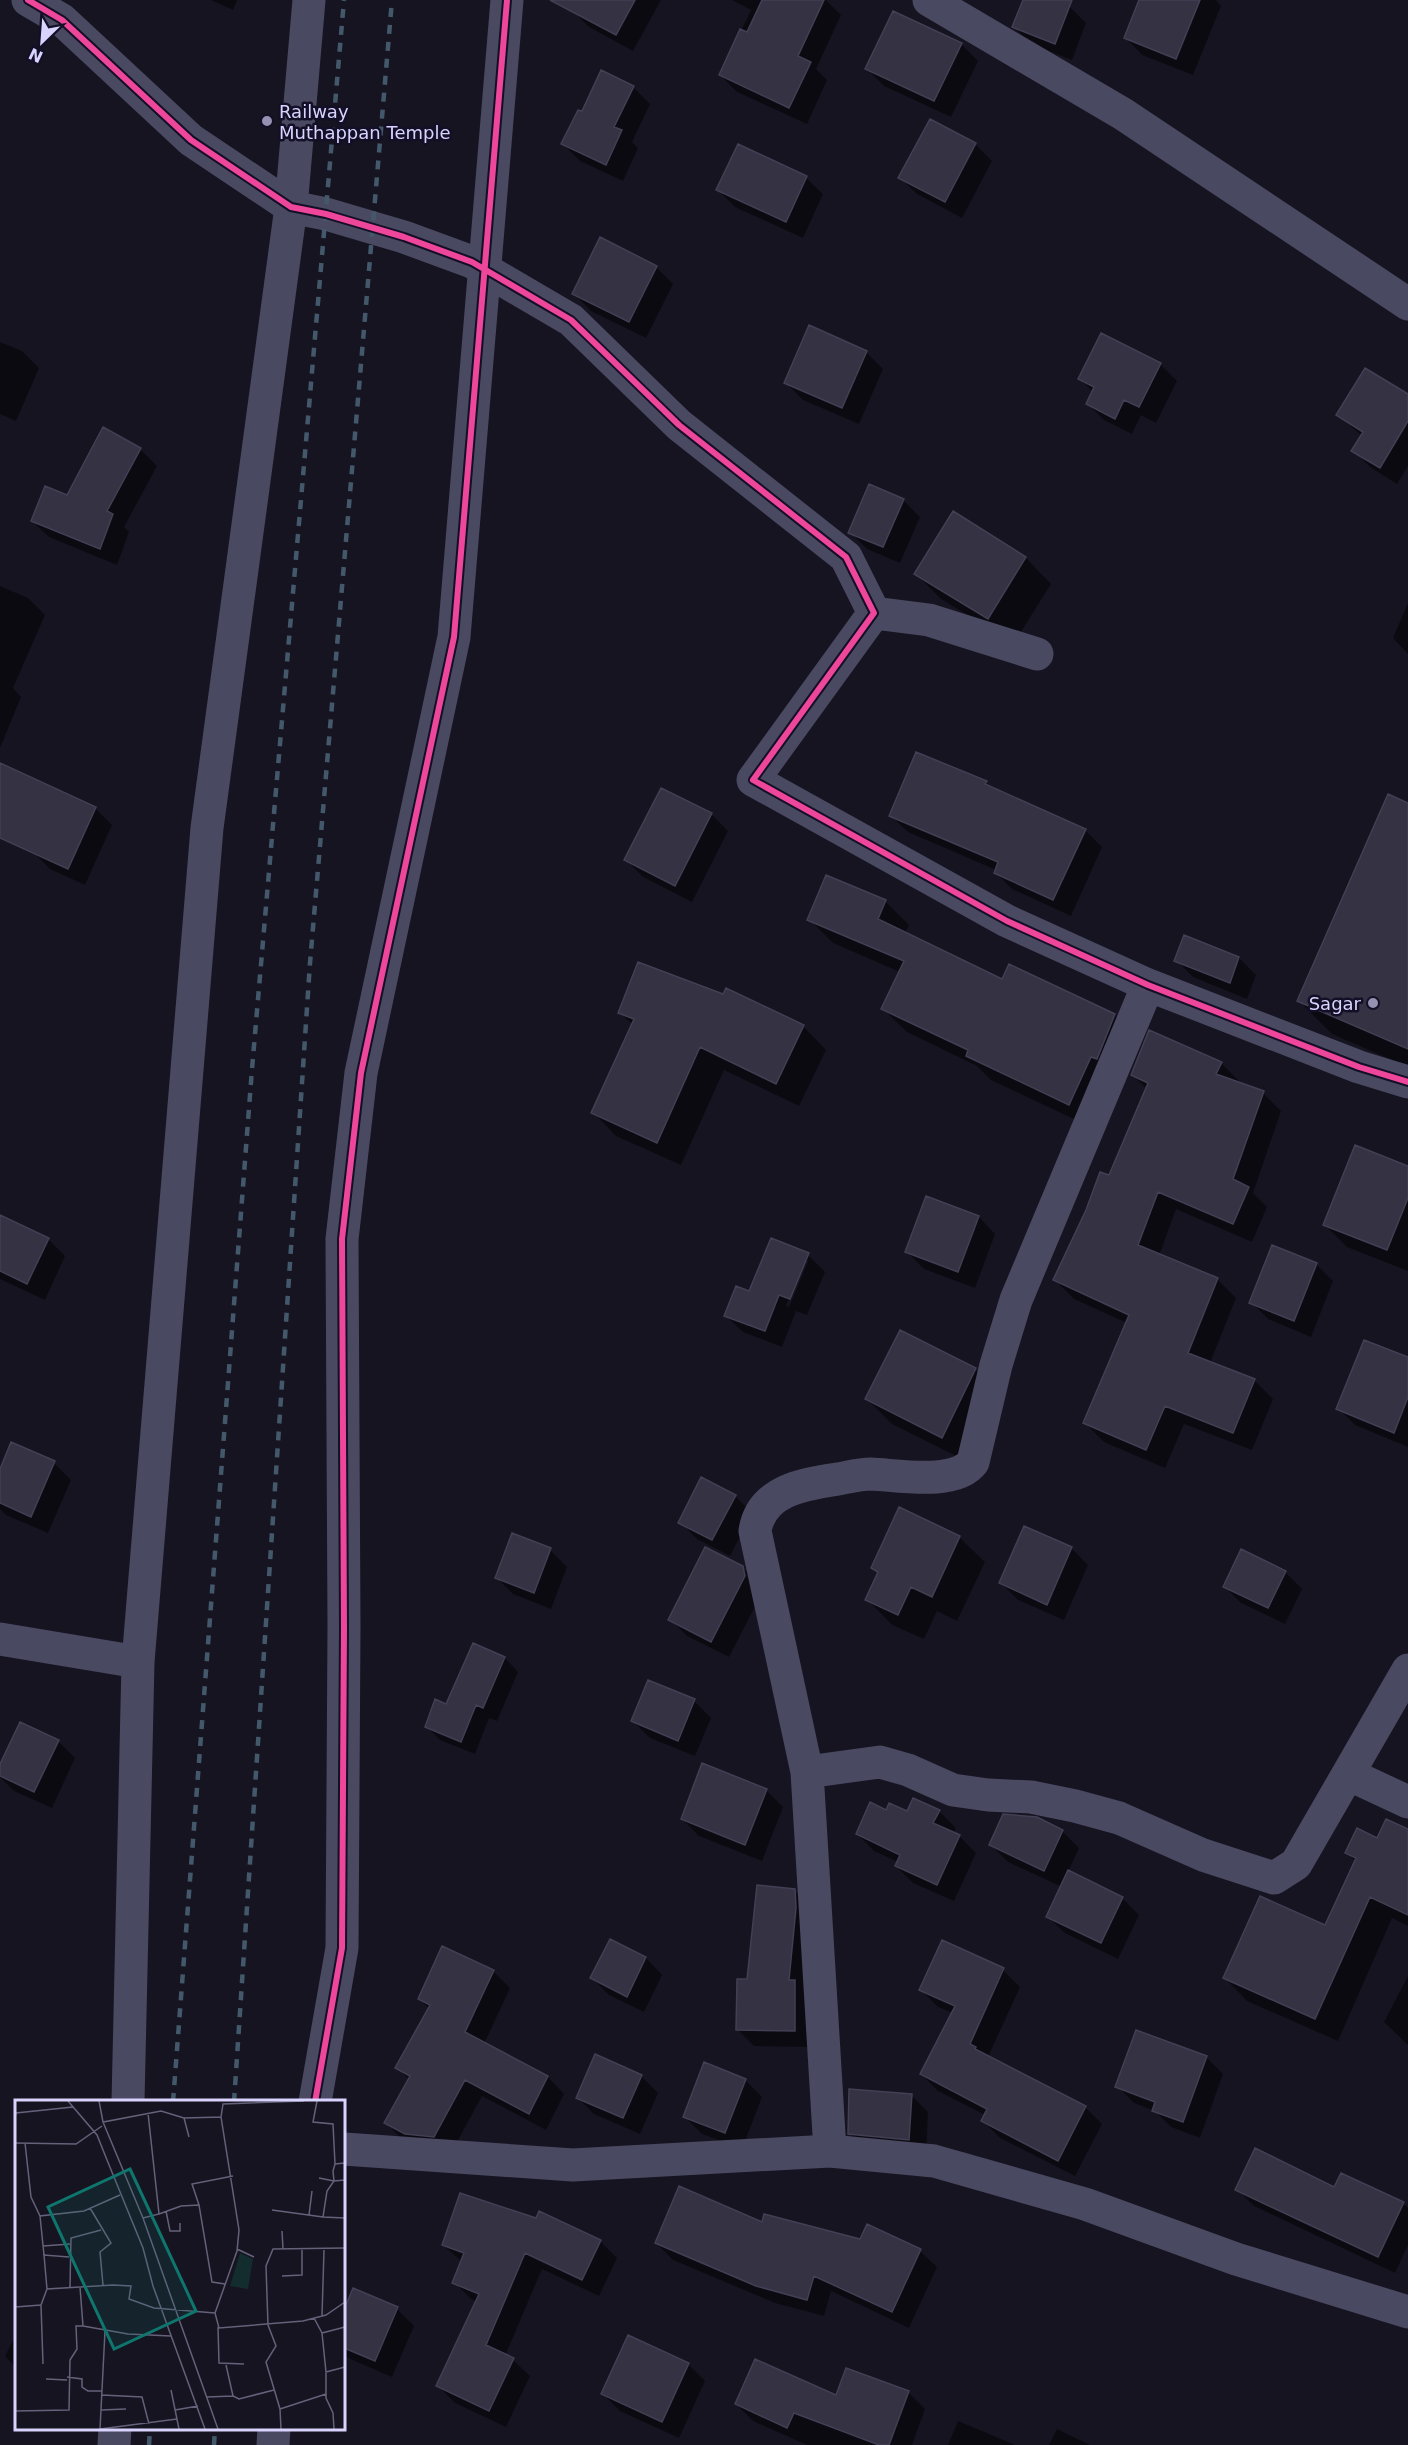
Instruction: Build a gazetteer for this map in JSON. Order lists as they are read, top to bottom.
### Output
{
  "places": ["Railway Muthappan Temple", "Sagar"],
  "north": "bottom left"
}
